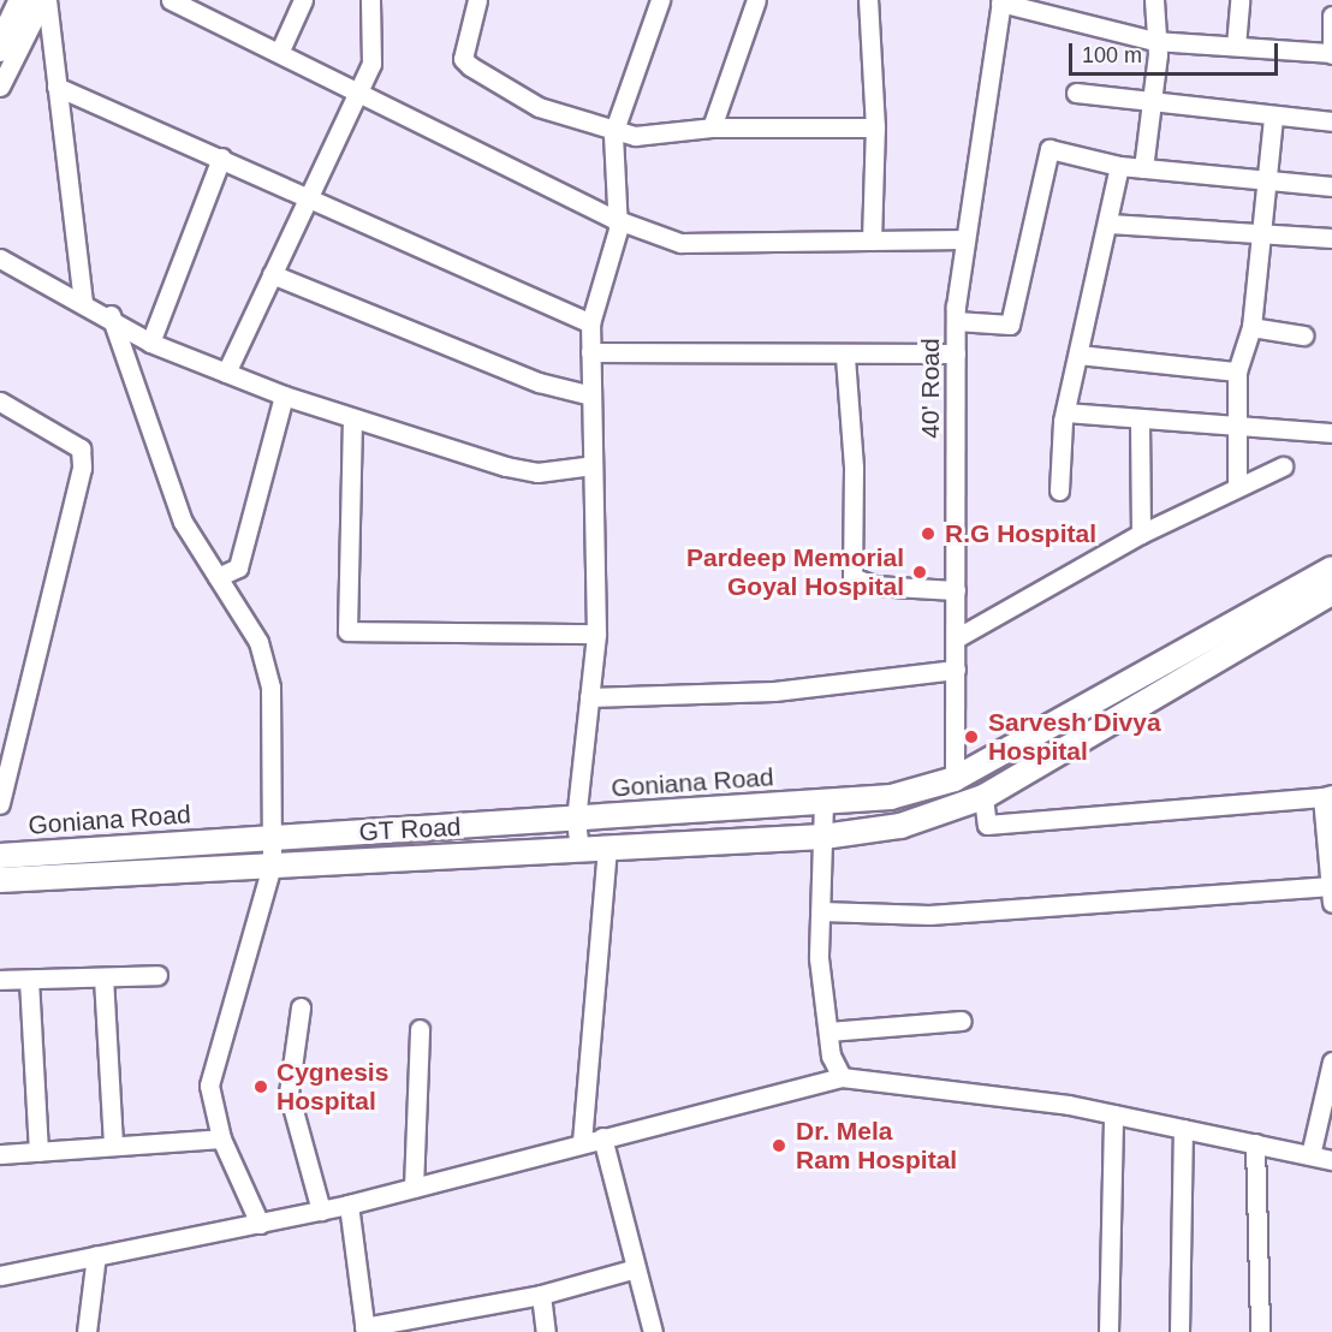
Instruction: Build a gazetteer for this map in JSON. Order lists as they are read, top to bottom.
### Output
{
  "streets": {
    "main road": ["Goniana Road", "GT Road"],
    "street": ["40' Road"]
  },
  "crossings": [
    ["40' Road", "Goniana Road"]
  ],
  "places": [
    "R.G Hospital",
    "Pardeep Memorial Goyal Hospital",
    "Sarvesh Divya Hospital",
    "Cygnesis Hospital",
    "Dr. Mela Ram Hospital"
  ],
  "scale_bar": "100 m"
}
